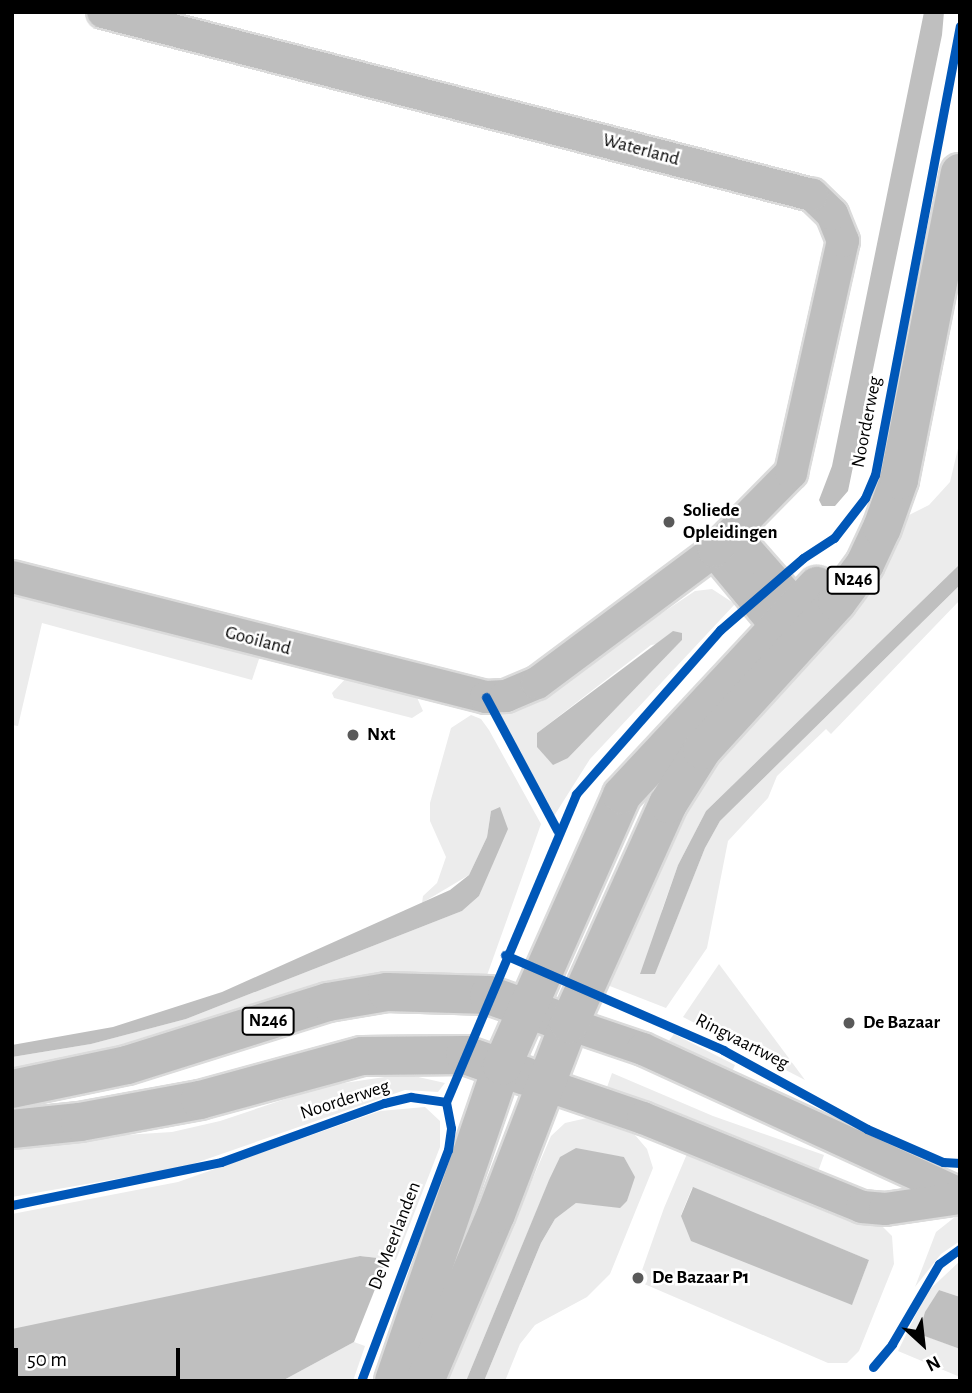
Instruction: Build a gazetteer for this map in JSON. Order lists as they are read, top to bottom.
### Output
{
  "streets": {
    "main road": ["Noorderweg", "N246"],
    "street": ["Waterland", "Gooiland"],
    "cycle path": ["Ringvaartweg", "De Meerlanden"]
  },
  "crossings": [
    ["Waterland", "Gooiland"],
    ["Noorderweg", "N246"]
  ],
  "places": [
    "Soliede Opleidingen",
    "Nxt",
    "De Bazaar",
    "De Bazaar P1"
  ],
  "scale_bar": "50 m",
  "north": "bottom right"
}
